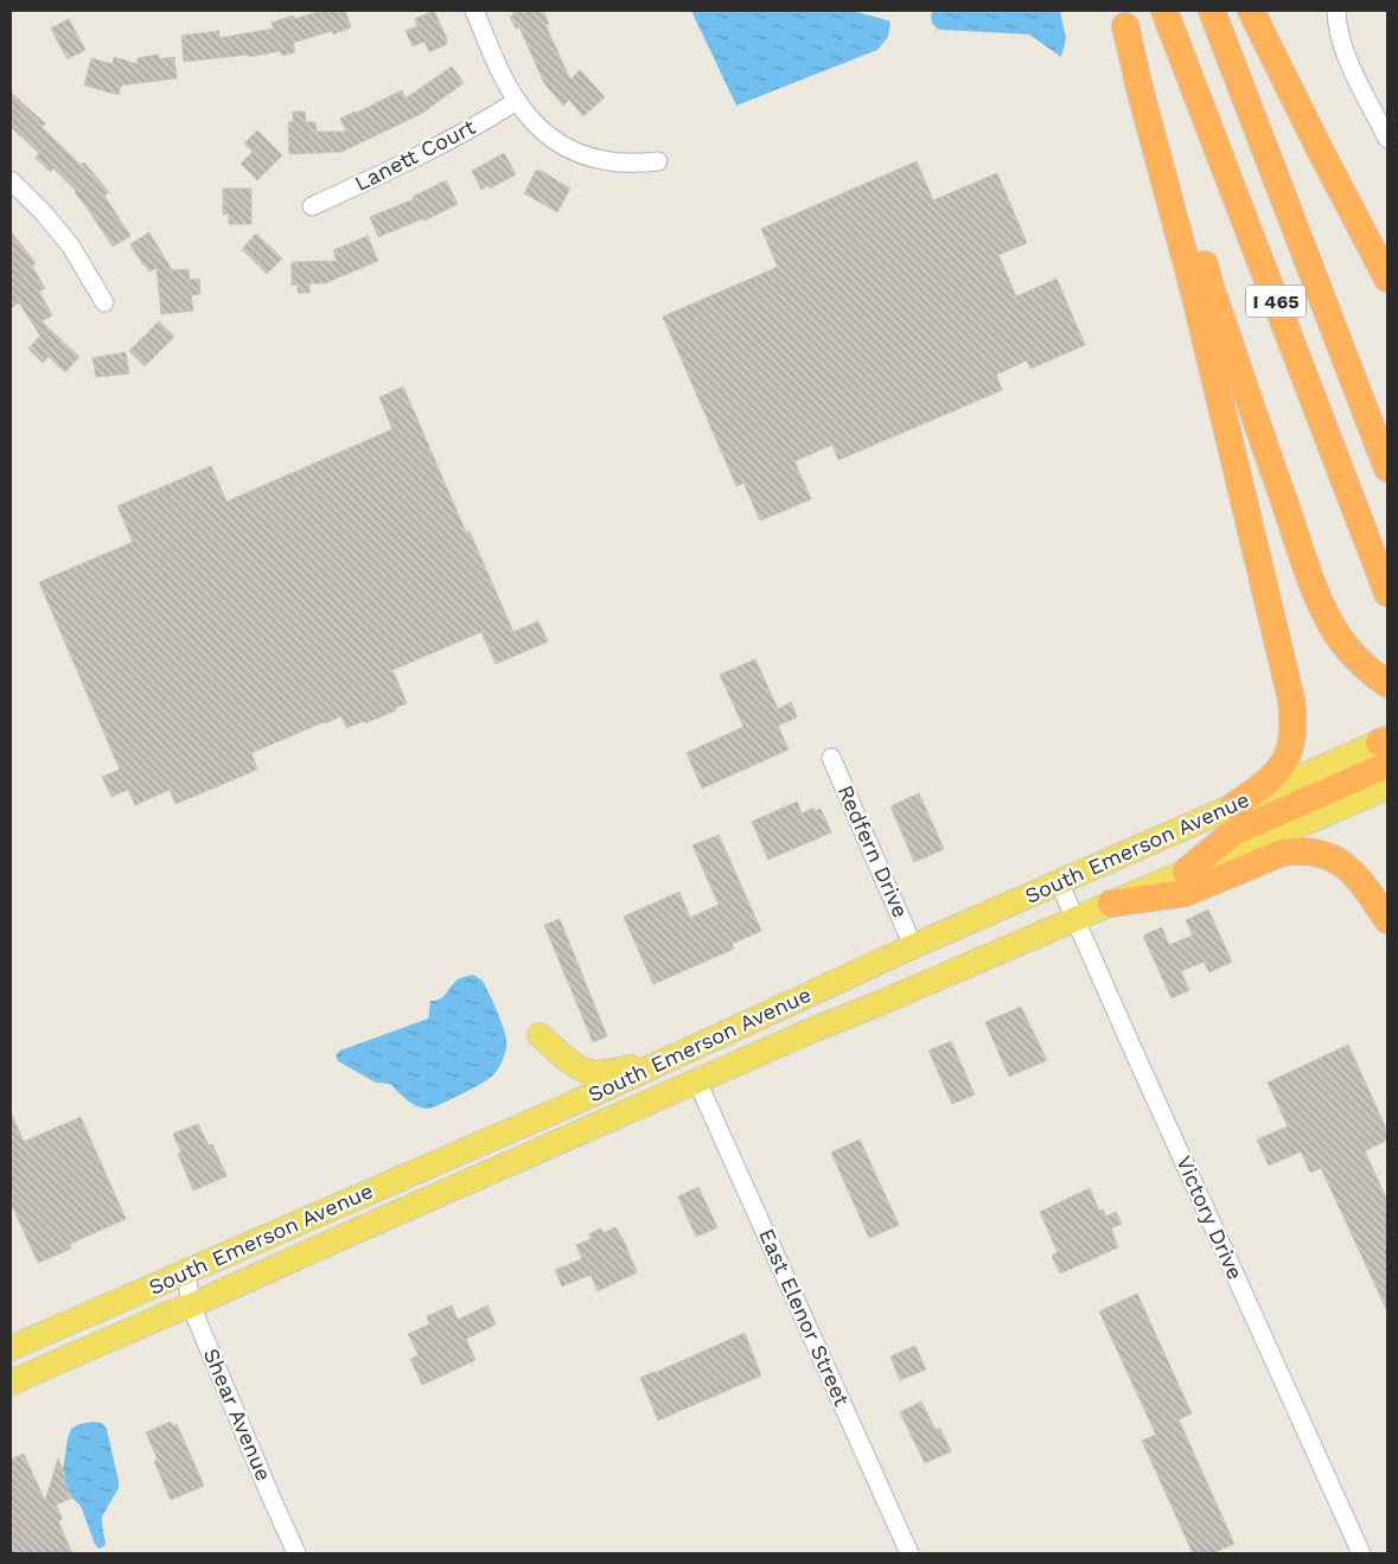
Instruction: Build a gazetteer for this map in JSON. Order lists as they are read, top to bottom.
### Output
{
  "streets": {
    "highway": ["I 465"],
    "main road": ["South Emerson Avenue"],
    "street": [
      "Lanett Court",
      "Redfern Drive",
      "Victory Drive",
      "East Elenor Street",
      "Shear Avenue"
    ]
  },
  "crossings": [
    ["South Emerson Avenue", "Redfern Drive"],
    ["South Emerson Avenue", "Victory Drive"],
    ["South Emerson Avenue", "East Elenor Street"],
    ["South Emerson Avenue", "Shear Avenue"]
  ]
}
